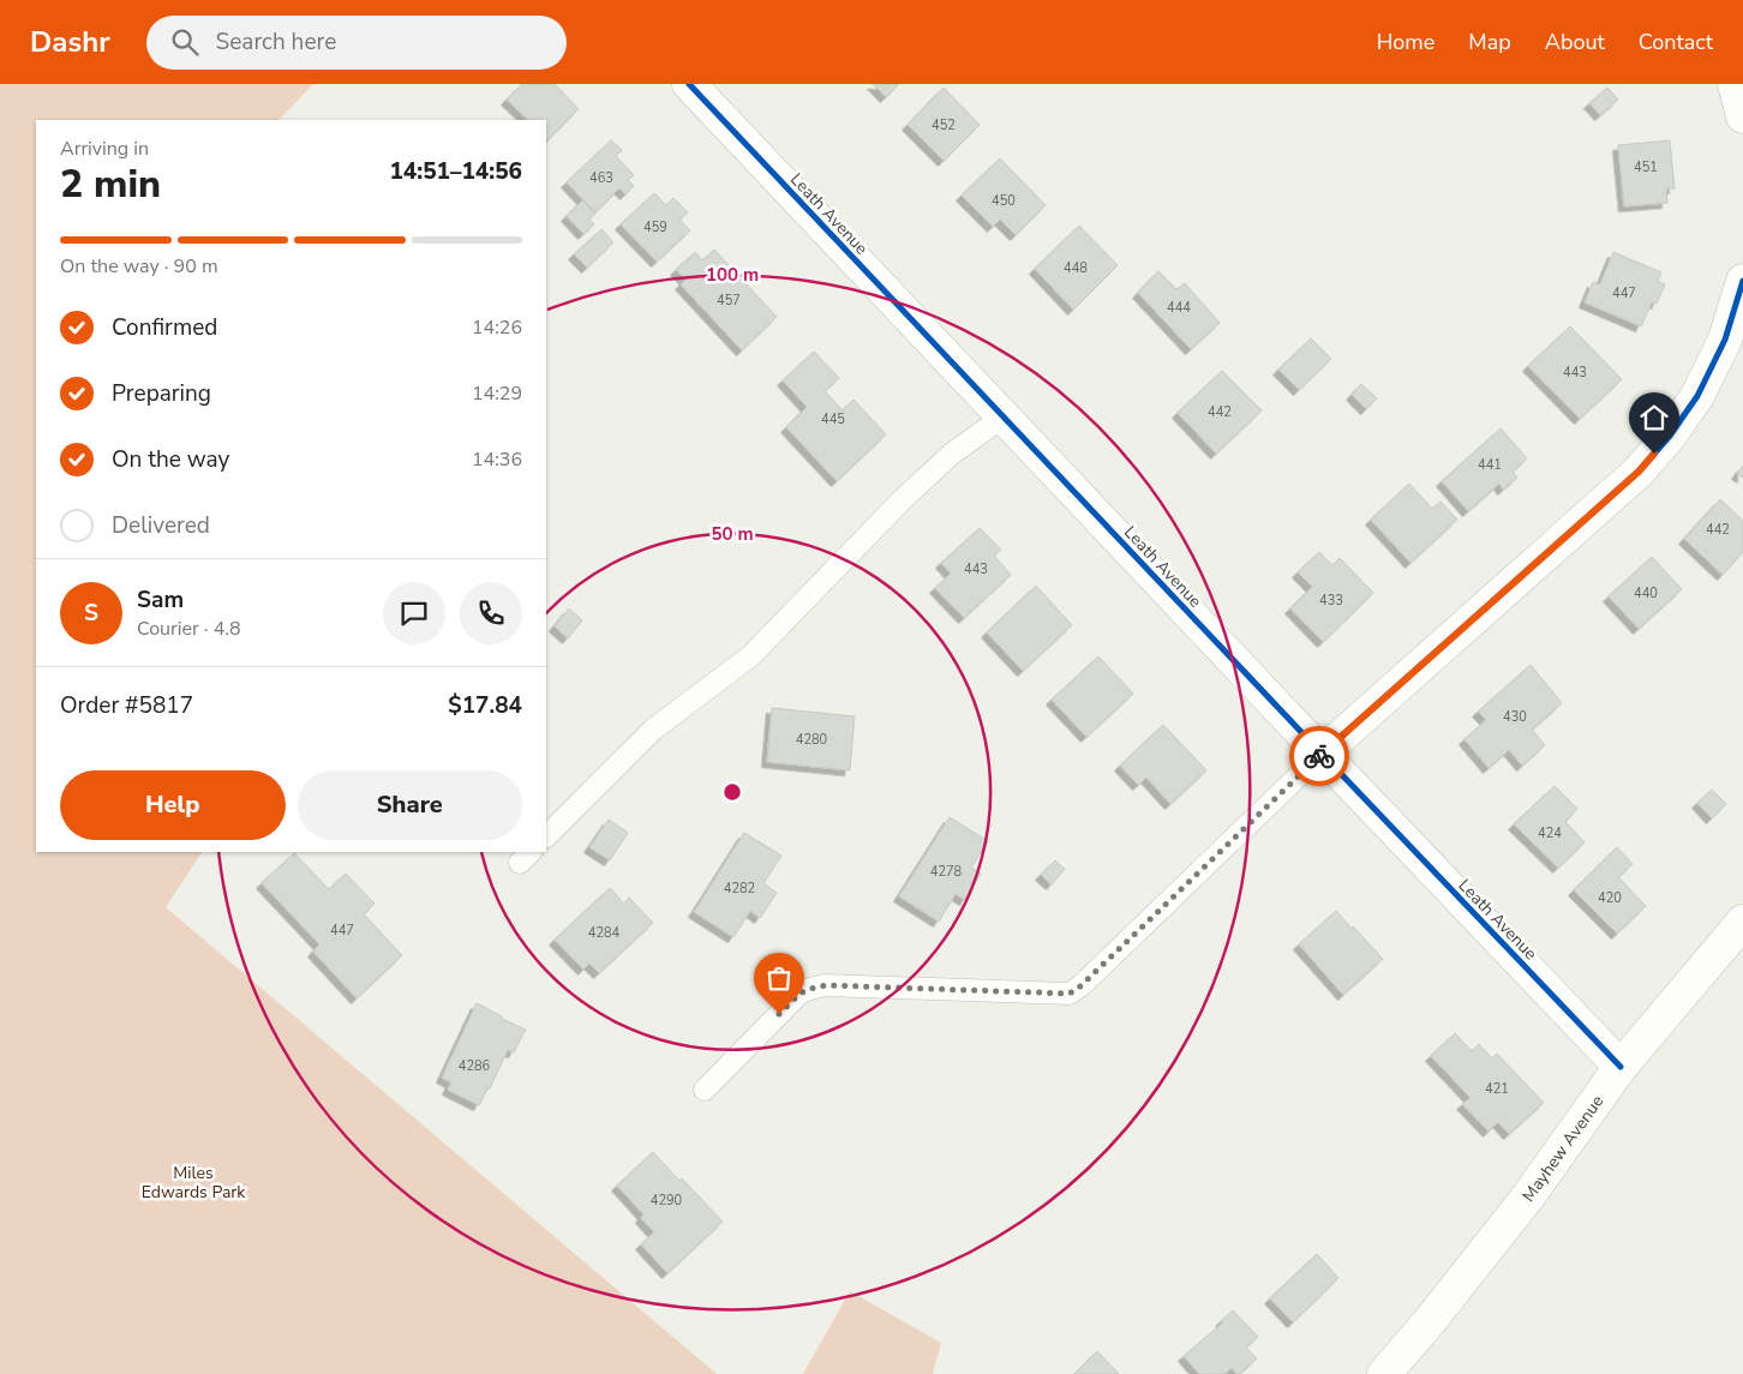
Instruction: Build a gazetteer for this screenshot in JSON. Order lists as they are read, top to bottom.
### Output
{
  "streets": {
    "street": ["Leath Avenue", "Mayhew Avenue"]
  },
  "crossings": [
    ["Leath Avenue", "Mayhew Avenue"]
  ],
  "parks": ["Miles Edwards Park"],
  "house_numbers": [
    "452",
    "451",
    "463",
    "450",
    "459",
    "448",
    "447",
    "457",
    "444",
    "443",
    "442",
    "445",
    "441",
    "442",
    "443",
    "440",
    "433",
    "430",
    "4280",
    "424",
    "4278",
    "4282",
    "420",
    "447",
    "4284",
    "4286",
    "421",
    "4290"
  ],
  "page": {
    "header": "Dashr",
    "search": "Search here",
    "nav": [
      "Home",
      "Map",
      "About",
      "Contact"
    ],
    "heading": ["2 min", "Arriving in", "14:51–14:56"],
    "panel": [
      "Sam",
      "Courier · 4.8",
      "Order #5817",
      "$17.84"
    ],
    "bar": "On the way · 90 m",
    "list": [
      ["Confirmed", "14:26"],
      ["Preparing", "14:29"],
      ["On the way", "14:36"],
      "Delivered"
    ],
    "round": "S",
    "buttons": ["Help", "Share"]
  },
  "rings": ["100 m", "50 m"]
}
